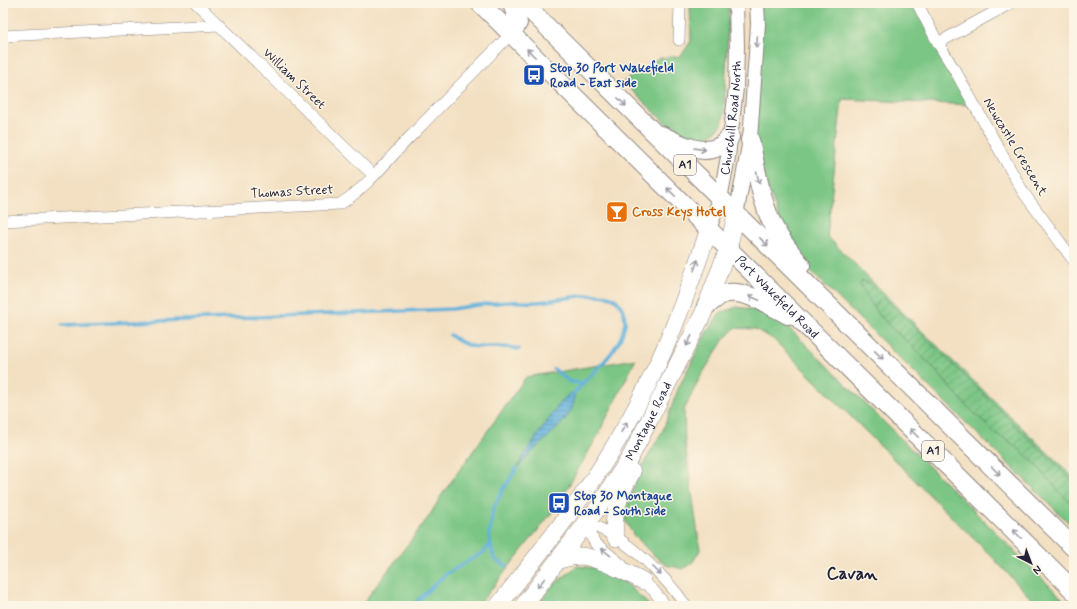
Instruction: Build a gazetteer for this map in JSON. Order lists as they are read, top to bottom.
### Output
{
  "streets": {
    "highway": ["A1", "Port Wakefield Road"],
    "main road": ["Montague Road"],
    "street": [
      "William Street",
      "Churchill Road North",
      "Newcastle Crescent",
      "Thomas Street"
    ]
  },
  "crossings": [
    ["William Street", "Thomas Street"],
    ["Churchill Road North", "A1"],
    ["Churchill Road North", "Port Wakefield Road"],
    ["Churchill Road North", "Montague Road"],
    ["A1", "Montague Road"],
    ["Thomas Street", "Port Wakefield Road"],
    ["Port Wakefield Road", "Montague Road"]
  ],
  "districts": ["Cavan"],
  "places": {
    "bus stop": ["Stop 30 Port Wakefield Road - East side", "Stop 30 Montague Road - South side"],
    "bar": ["Cross Keys Hotel"]
  },
  "north": "bottom right"
}
